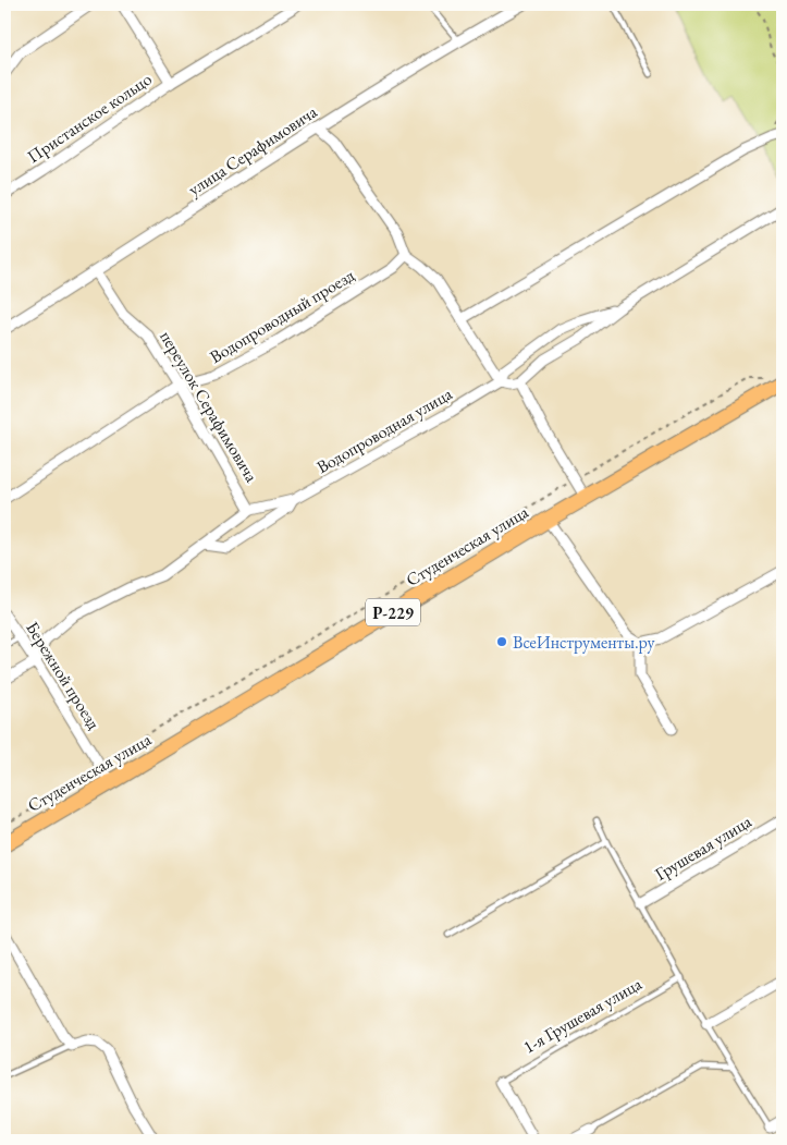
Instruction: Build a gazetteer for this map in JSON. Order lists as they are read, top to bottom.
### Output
{
  "streets": {
    "main road": ["Студенческая улица", "Р-229"],
    "street": [
      "Пристанское кольцо",
      "улица Серафимовича",
      "Водопроводный проезд",
      "переулок Серафимовича",
      "Водопроводная улица",
      "Бережной проезд",
      "Грушевая улица"
    ],
    "lane": ["1-я Грушевая улица"]
  },
  "crossings": [
    ["улица Серафимовича", "переулок Серафимовича"],
    ["Водопроводный проезд", "переулок Серафимовича"],
    ["переулок Серафимовича", "Водопроводная улица"],
    ["Водопроводная улица", "Бережной проезд"],
    ["Студенческая улица", "Бережной проезд"]
  ],
  "places": ["ВсеИнструменты.ру"]
}
